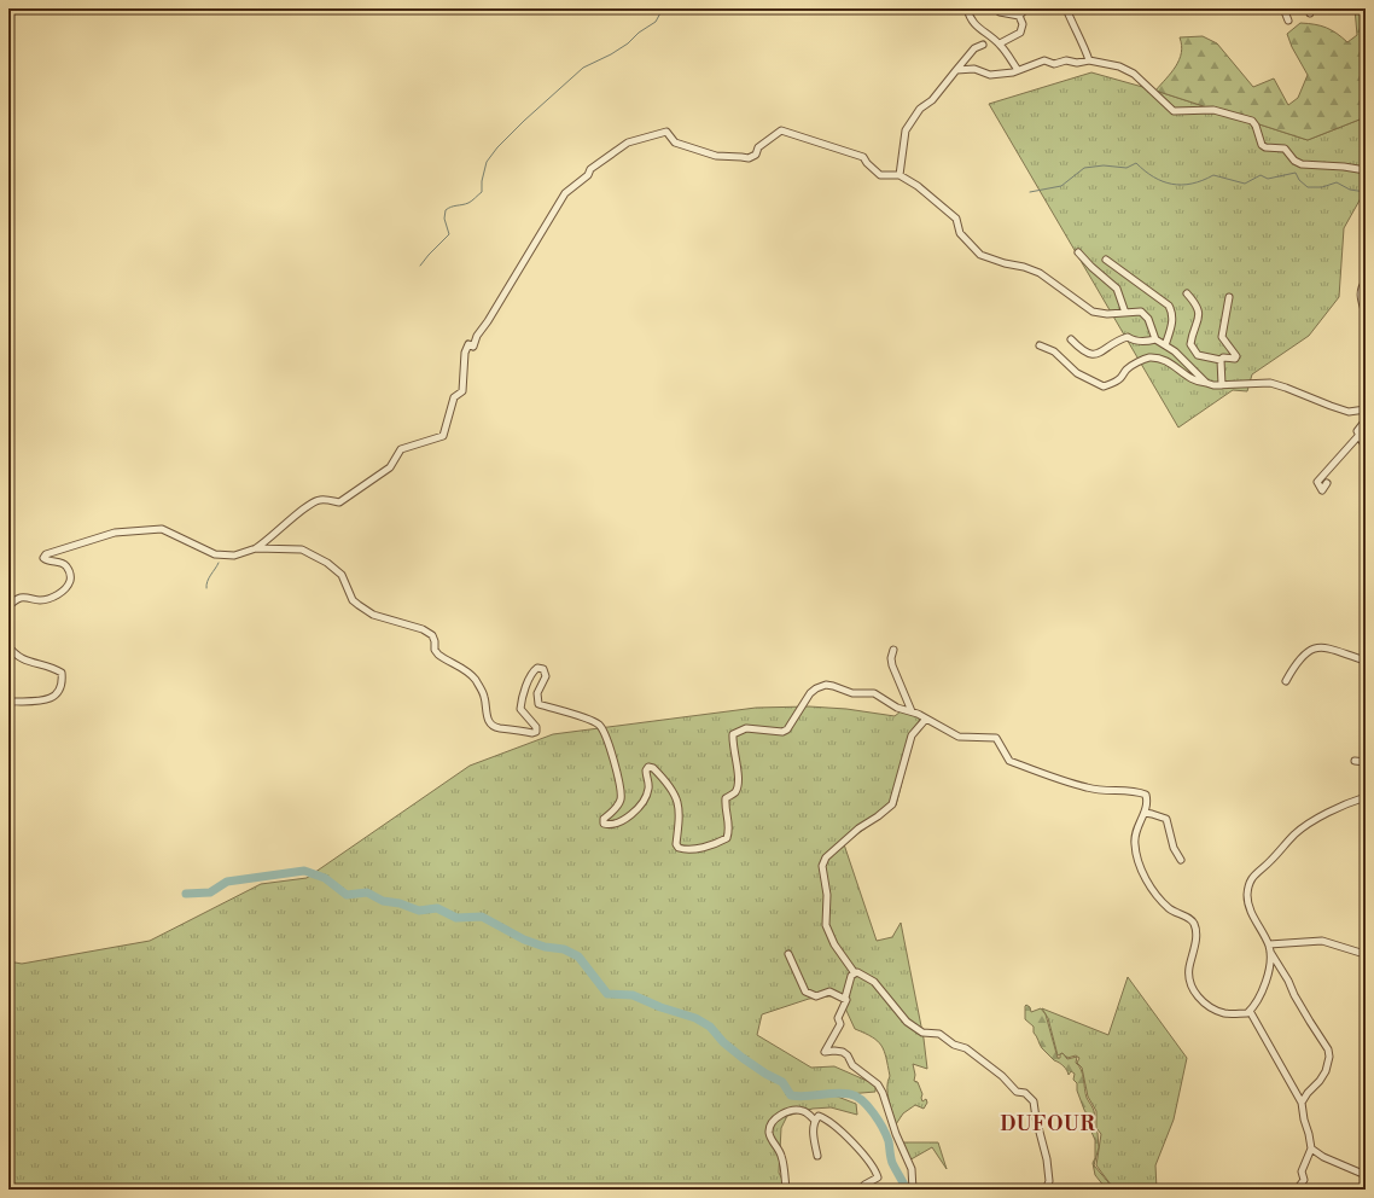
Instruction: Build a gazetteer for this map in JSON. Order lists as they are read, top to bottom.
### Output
{
  "districts": ["DUFOUR"]
}
